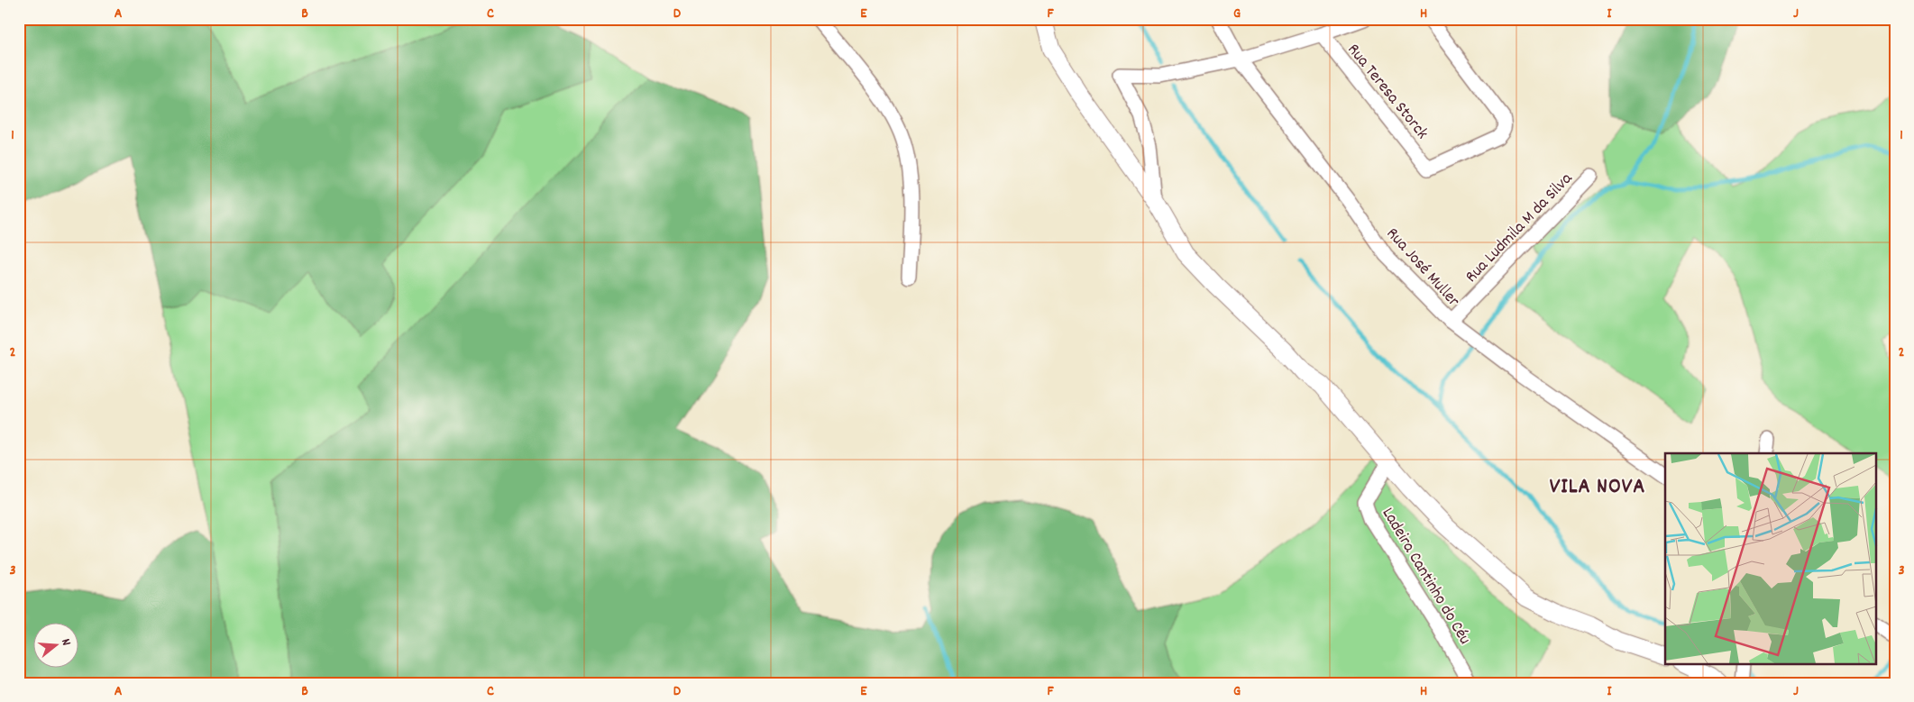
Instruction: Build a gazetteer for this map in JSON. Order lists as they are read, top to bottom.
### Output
{
  "streets": {
    "street": [
      "Rua Teresa Storck",
      "Rua Ludmila M da Silva",
      "Rua José Muller",
      "Ladeira Cantinho do Céu"
    ]
  },
  "crossings": [
    ["Rua Ludmila M da Silva", "Rua José Muller"]
  ],
  "districts": ["VILA NOVA"],
  "north": "right",
  "grid": {
    "columns": [
      "A",
      "B",
      "C",
      "D",
      "E",
      "F",
      "G",
      "H",
      "I",
      "J"
    ],
    "rows": ["1", "2", "3"]
  }
}
